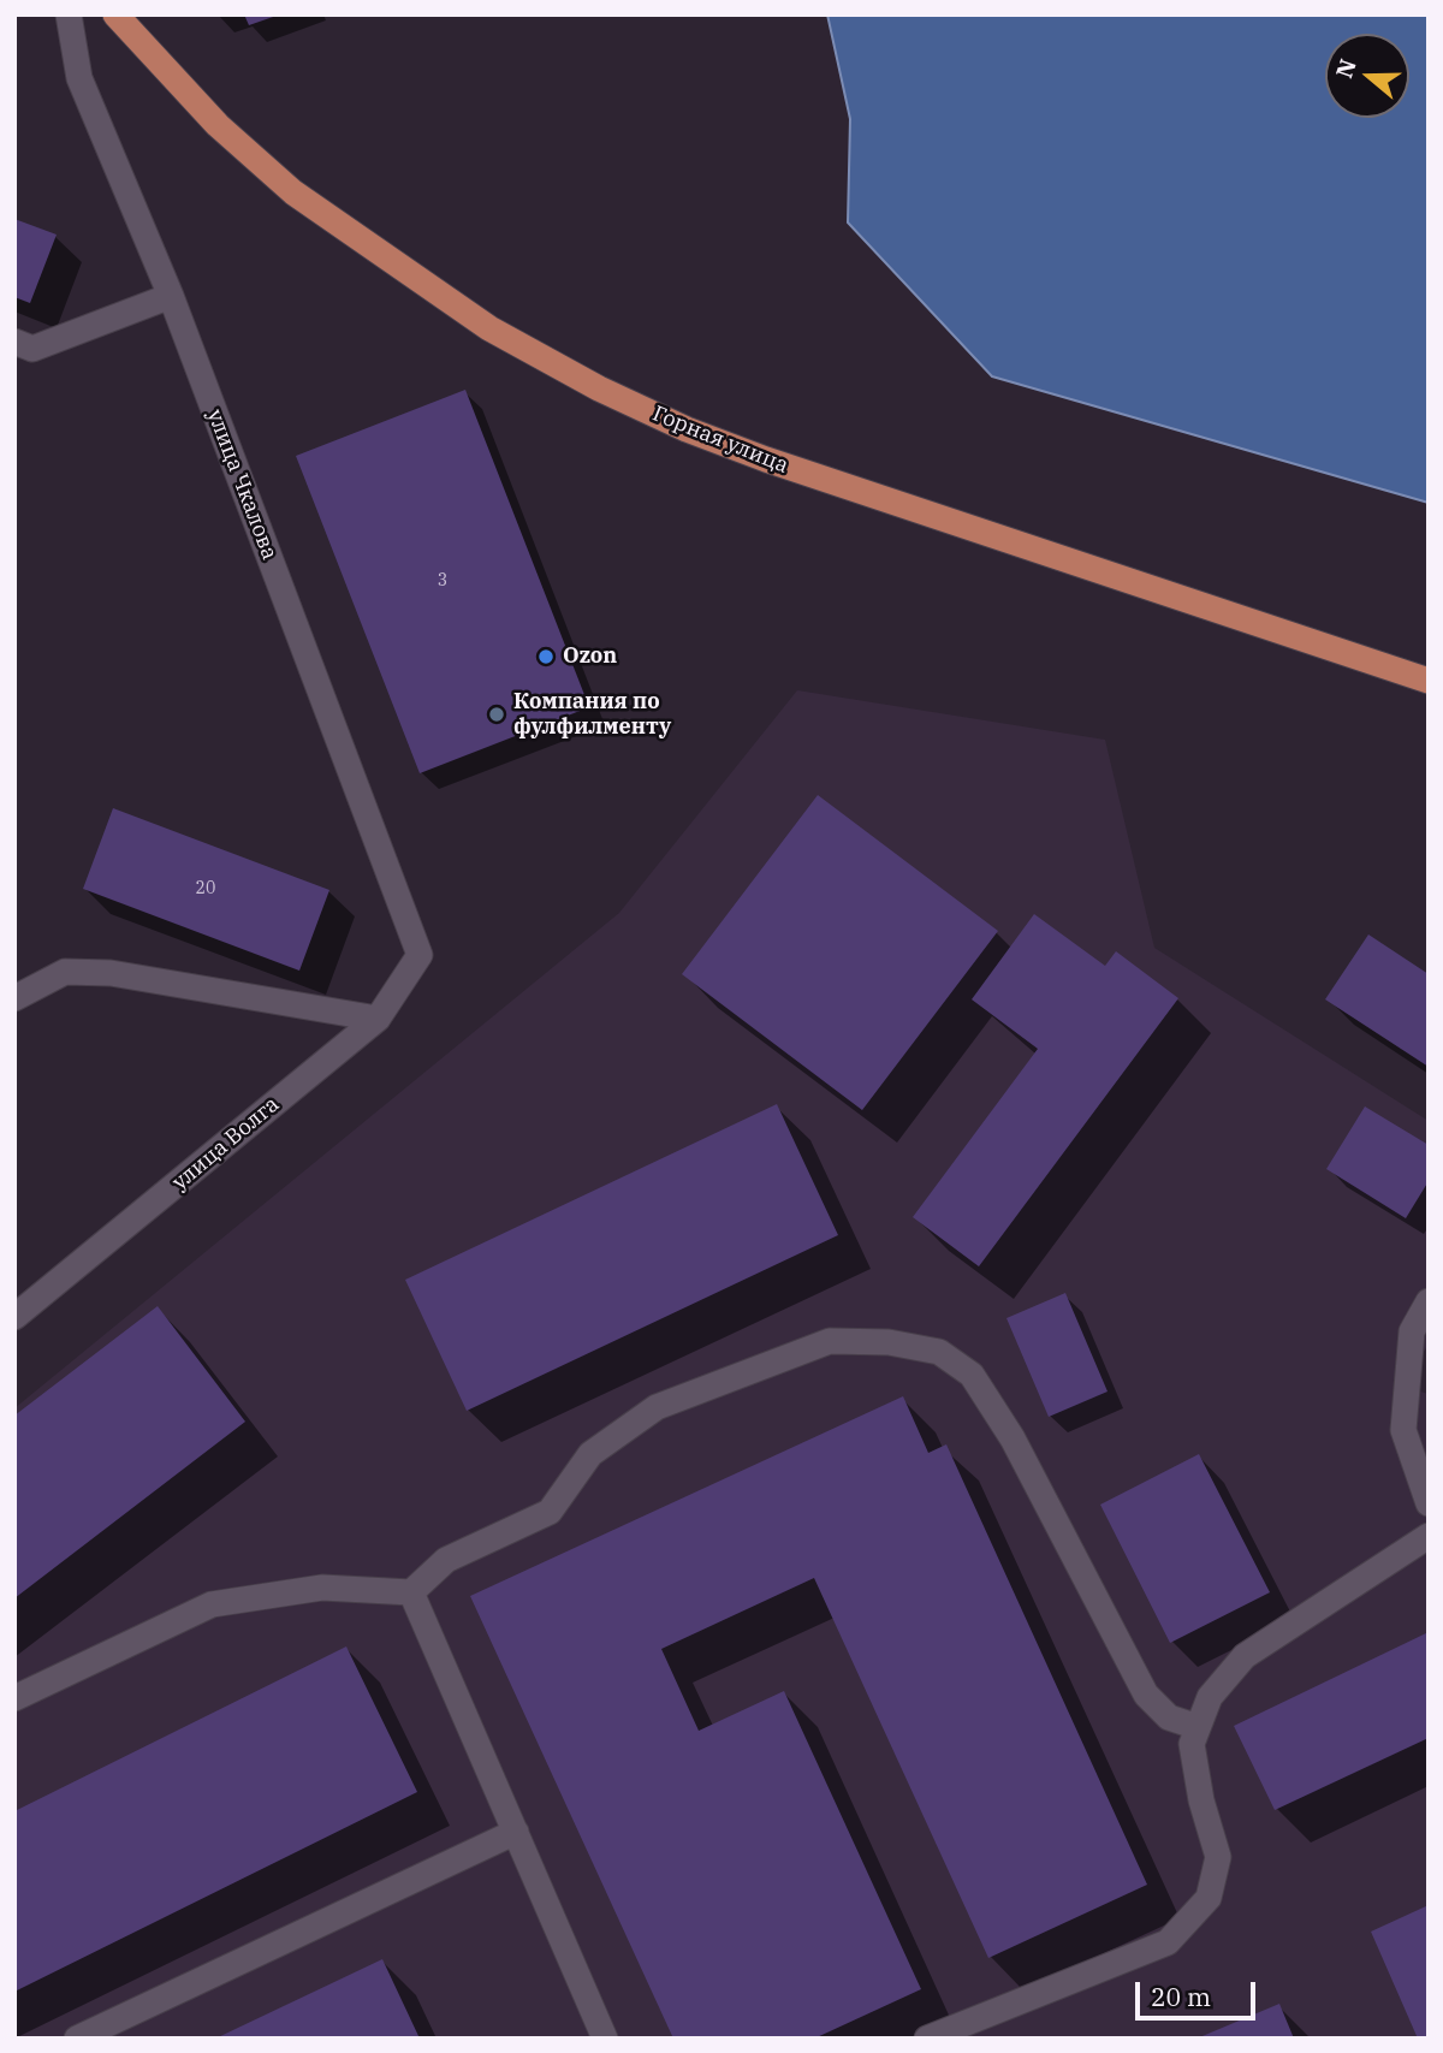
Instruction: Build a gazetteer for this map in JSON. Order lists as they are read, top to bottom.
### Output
{
  "streets": {
    "main road": ["Горная улица"],
    "street": ["улица Чкалова", "улица Волга"]
  },
  "crossings": [
    ["улица Чкалова", "улица Волга"]
  ],
  "places": ["Ozon", "Компания по фулфилменту"],
  "house_numbers": ["3", "20"],
  "scale_bar": "20 m",
  "north": "left"
}
